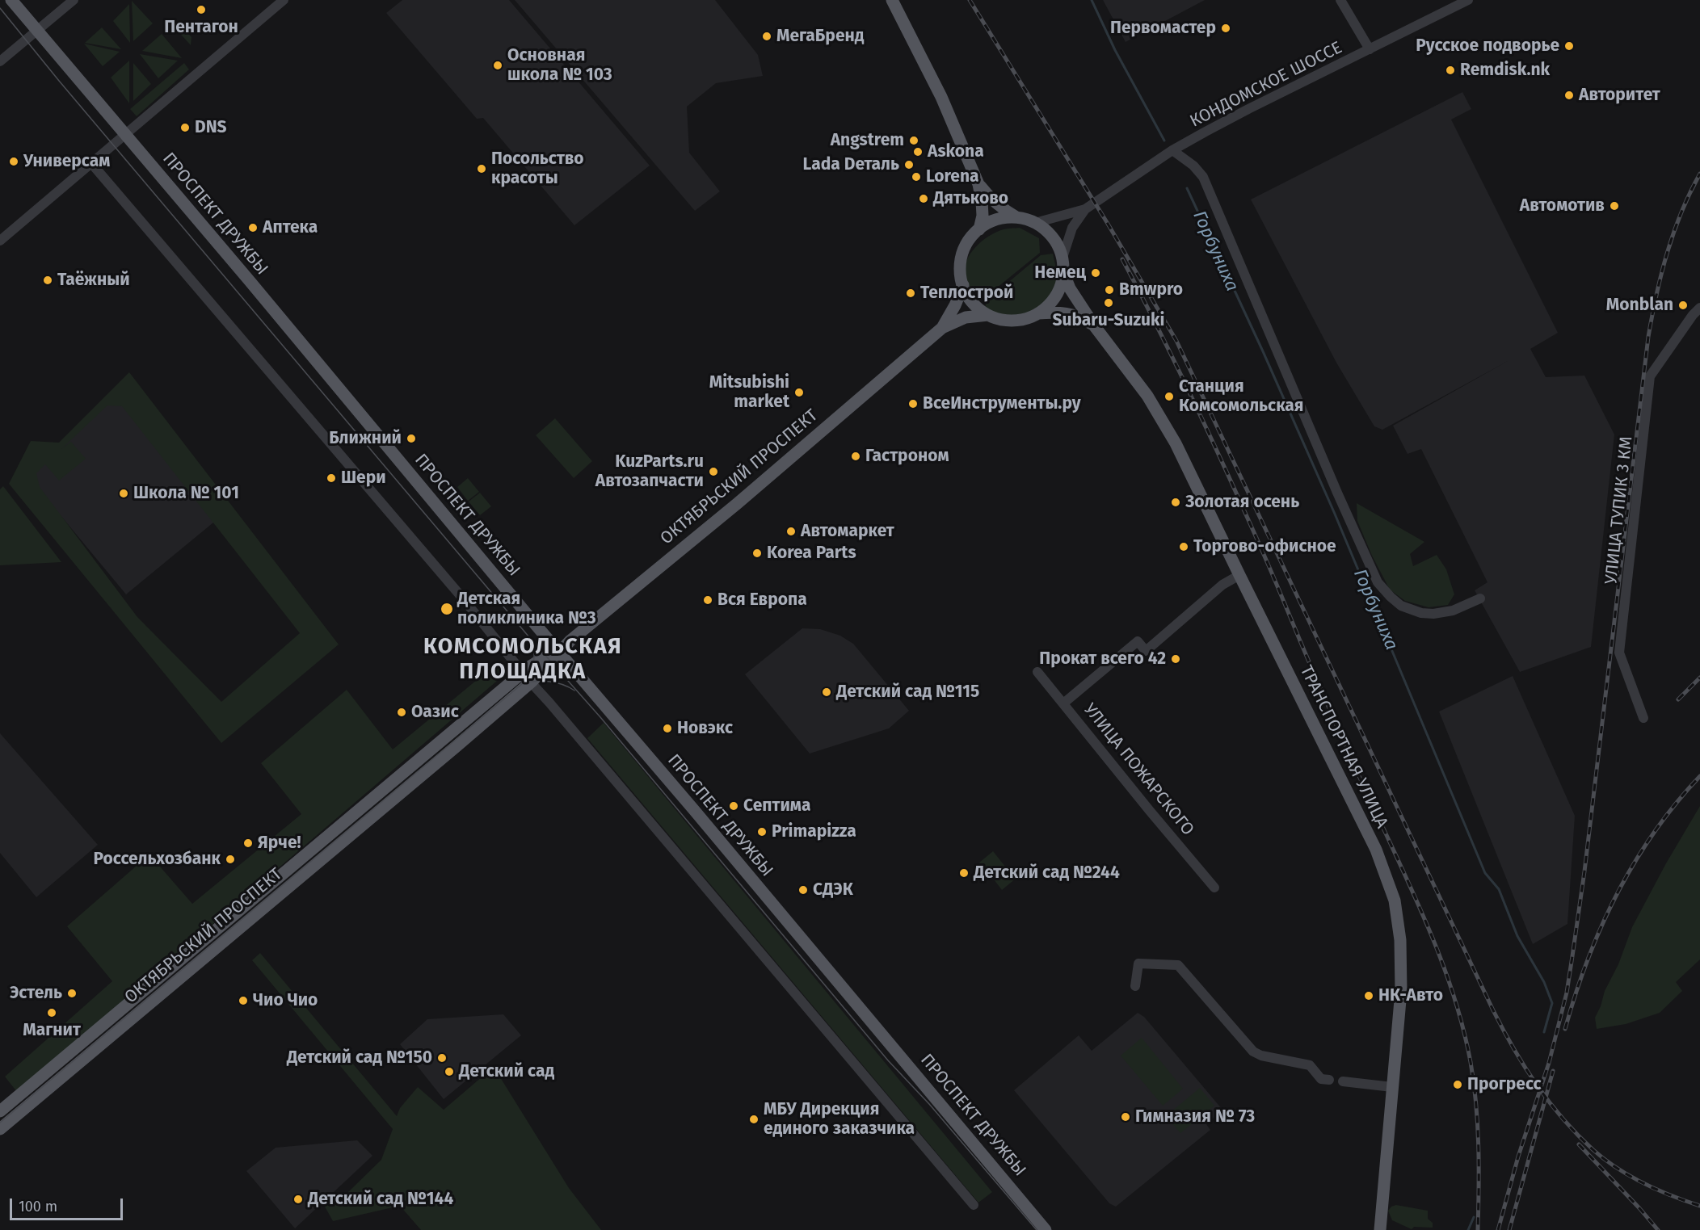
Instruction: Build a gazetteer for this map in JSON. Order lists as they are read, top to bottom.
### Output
{
  "streets": {
    "main road": ["ПРОСПЕКТ ДРУЖБЫ", "ОКТЯБРЬСКИЙ ПРОСПЕКТ", "ТРАНСПОРТНАЯ УЛИЦА"],
    "street": ["КОНДОМСКОЕ ШОССЕ", "УЛИЦА ТУПИК 3 КМ", "УЛИЦА ПОЖАРСКОГО"]
  },
  "crossings": [
    ["КОНДОМСКОЕ ШОССЕ", "ОКТЯБРЬСКИЙ ПРОСПЕКТ"],
    ["КОНДОМСКОЕ ШОССЕ", "ТРАНСПОРТНАЯ УЛИЦА"],
    ["ПРОСПЕКТ ДРУЖБЫ", "ОКТЯБРЬСКИЙ ПРОСПЕКТ"],
    ["ОКТЯБРЬСКИЙ ПРОСПЕКТ", "ТРАНСПОРТНАЯ УЛИЦА"]
  ],
  "districts": ["КОМСОМОЛЬСКАЯ ПЛОЩАДКА"],
  "water": ["Горбуниха"],
  "places": [
    "Пентагон",
    "Первомастер",
    "МегаБренд",
    "Русское подворье",
    "Основная школа № 103",
    "Remdisk.nk",
    "Авторитет",
    "DNS",
    "Angstrem",
    "Askona",
    "Универсам",
    "Lada Dеталь",
    "Посольство красоты",
    "Lorena",
    "Дятьково",
    "Автомотив",
    "Аптека",
    "Немец",
    "Таёжный",
    "Bmwpro",
    "Теплострой",
    "Subaru-Suzuki",
    "Monblan",
    "Mitsubishi market",
    "Станция Комсомольская",
    "ВсеИнструменты.ру",
    "Ближний",
    "Гастроном",
    "KuzParts.ru Автозапчасти",
    "Шери",
    "Школа № 101",
    "Золотая осень",
    "Автомаркет",
    "Торгово-офисное",
    "Korea Parts",
    "Вся Европа",
    "Детская поликлиника №3",
    "Прокат всего 42",
    "Детский сад №115",
    "Оазис",
    "Новэкс",
    "Септима",
    "Primapizza",
    "Ярче!",
    "Россельхозбанк",
    "Детский сад №244",
    "СДЭК",
    "Эстель",
    "НК-Авто",
    "Чио Чио",
    "Магнит",
    "Детский сад №150",
    "Детский сад",
    "Прогресс",
    "Гимназия № 73",
    "МБУ Дирекция единого заказчика",
    "Детский сад №144"
  ],
  "scale_bar": "100 m"
}
